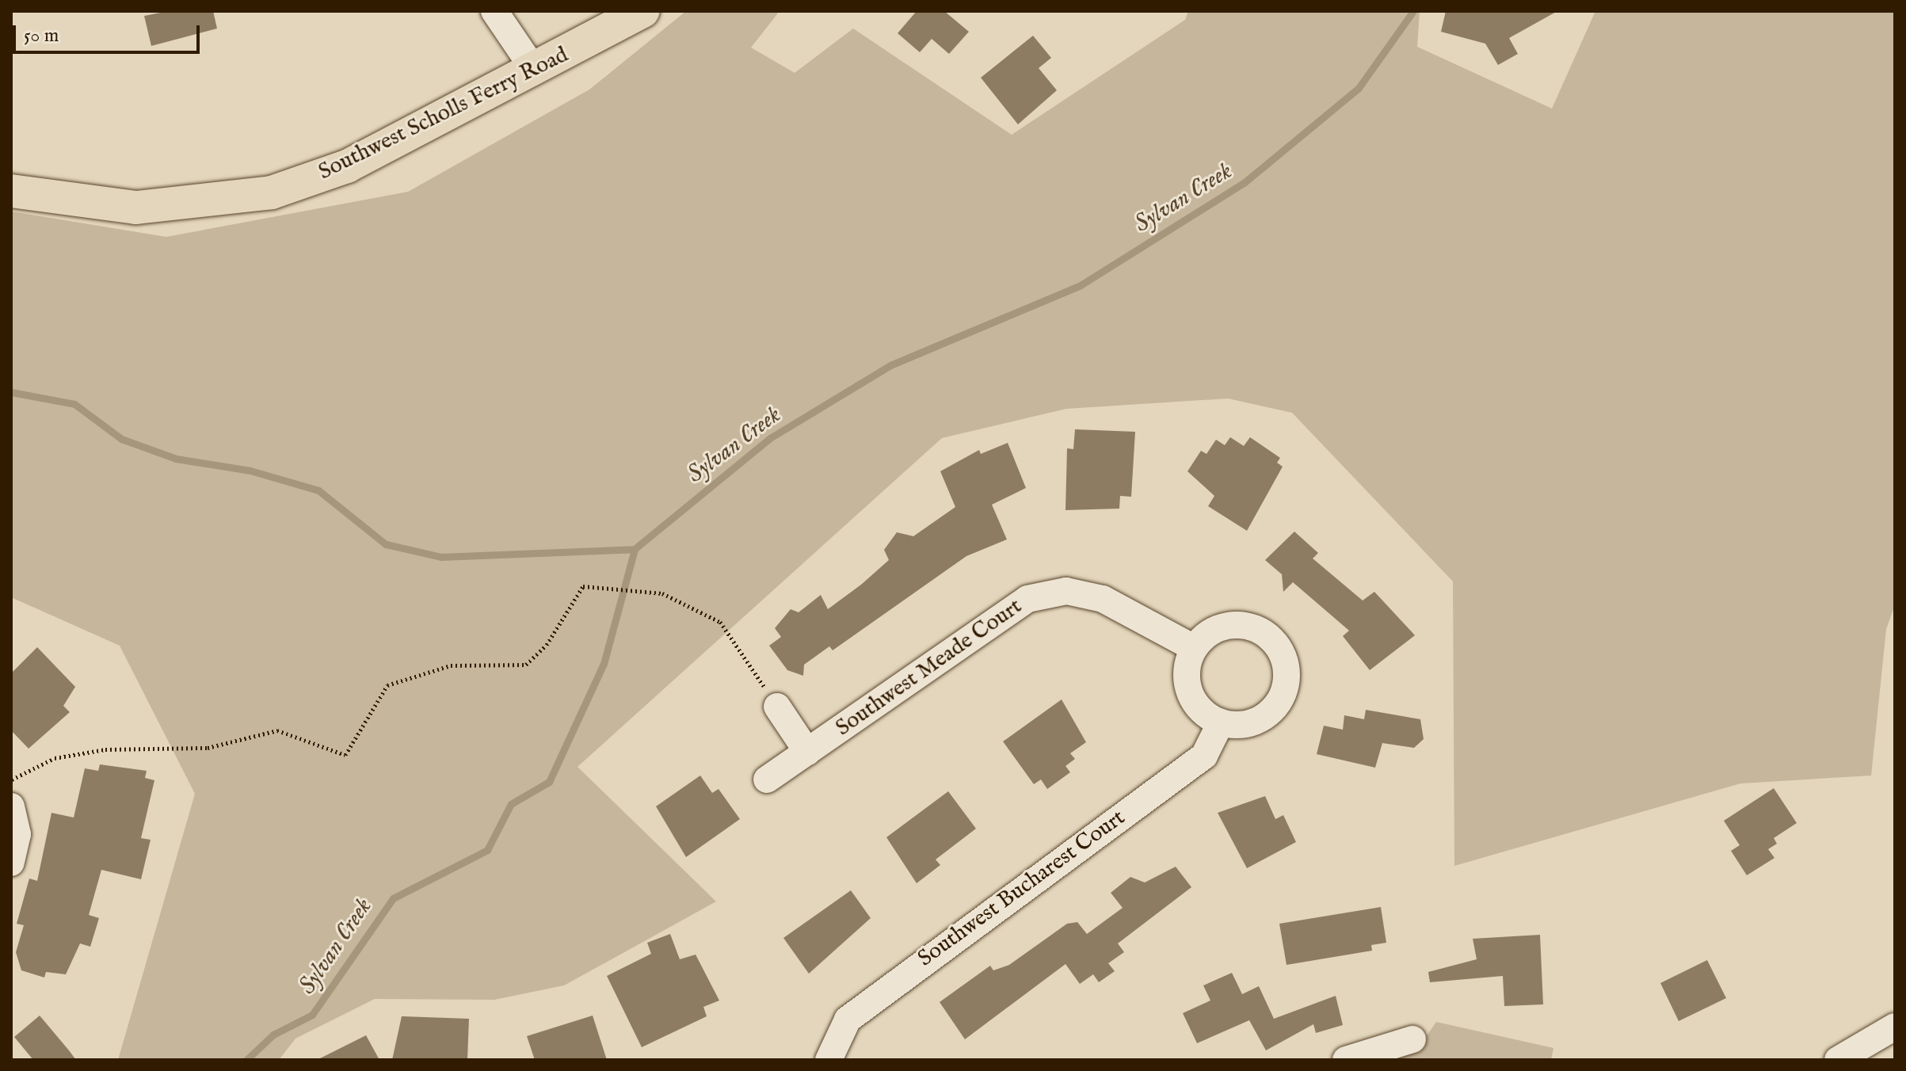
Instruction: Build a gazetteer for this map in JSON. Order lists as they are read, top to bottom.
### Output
{
  "streets": {
    "main road": ["Southwest Scholls Ferry Road"],
    "street": ["Southwest Meade Court", "Southwest Bucharest Court"]
  },
  "crossings": [
    ["Southwest Meade Court", "Southwest Bucharest Court"]
  ],
  "water": ["Sylvan Creek"],
  "scale_bar": "50 m"
}
